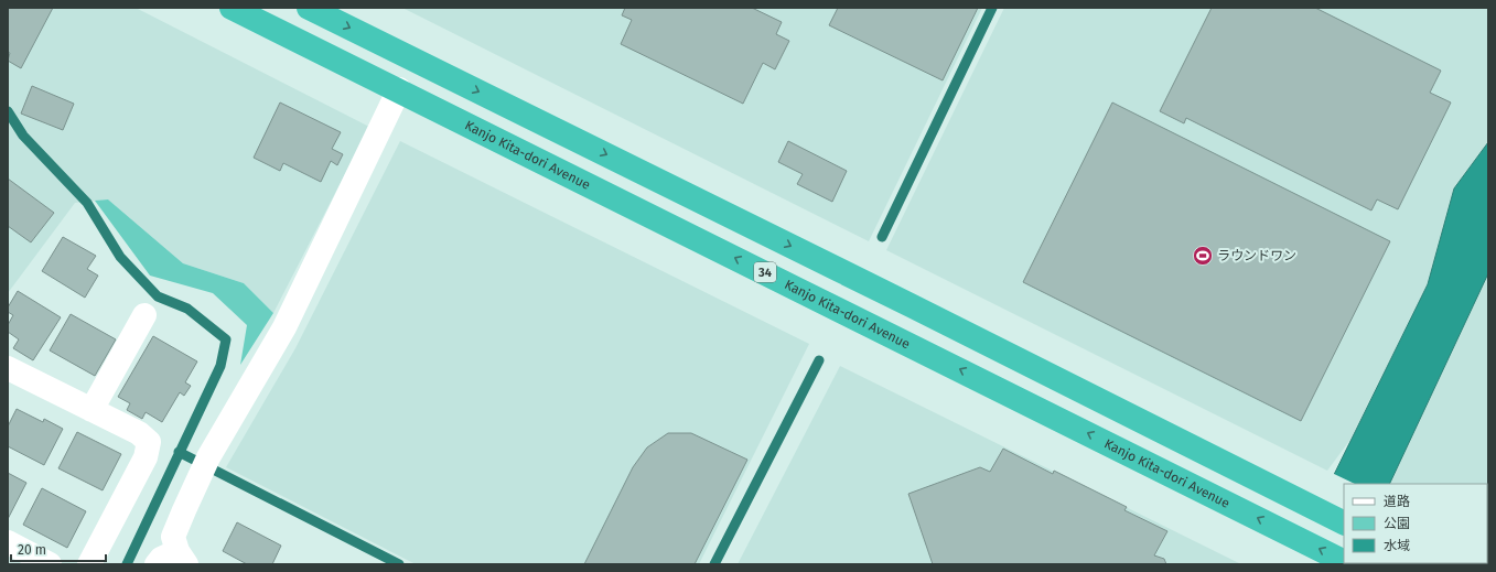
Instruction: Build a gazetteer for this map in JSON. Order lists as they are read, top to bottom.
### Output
{
  "streets": {
    "highway": ["Kanjo Kita-dori Avenue", "34"]
  },
  "places": {
    "sports": ["ラウンドワン"]
  },
  "legend": ["道路", "公園", "水域"],
  "scale_bar": "20 m"
}
